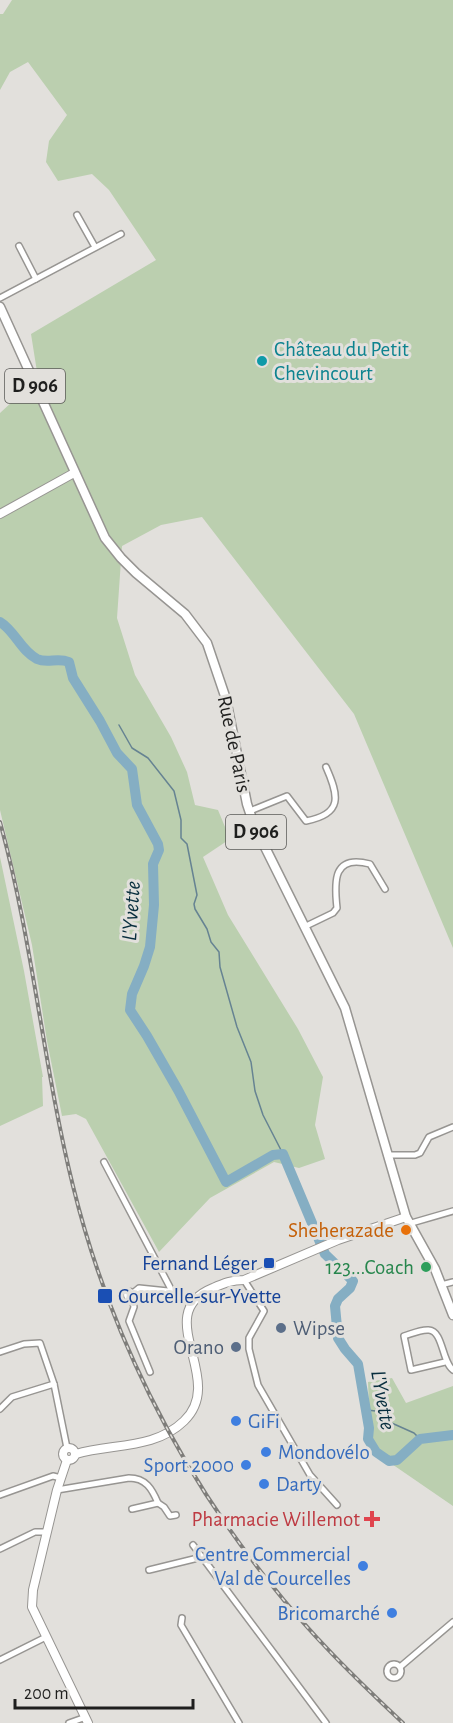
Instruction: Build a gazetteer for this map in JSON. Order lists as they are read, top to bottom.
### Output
{
  "streets": {
    "main road": ["D 906", "Rue de Paris"]
  },
  "water": ["L'Yvette"],
  "places": {
    "other": [
      "Château du Petit Chevincourt",
      "Sheherazade",
      "123...Coach",
      "Wipse",
      "Orano",
      "GiFi",
      "Mondovélo",
      "Sport 2000",
      "Darty",
      "Centre Commercial Val de Courcelles",
      "Bricomarché"
    ],
    "transit": ["Fernand Léger", "Courcelle-sur-Yvette"],
    "health": ["Pharmacie Willemot"]
  },
  "scale_bar": "200 m"
}
